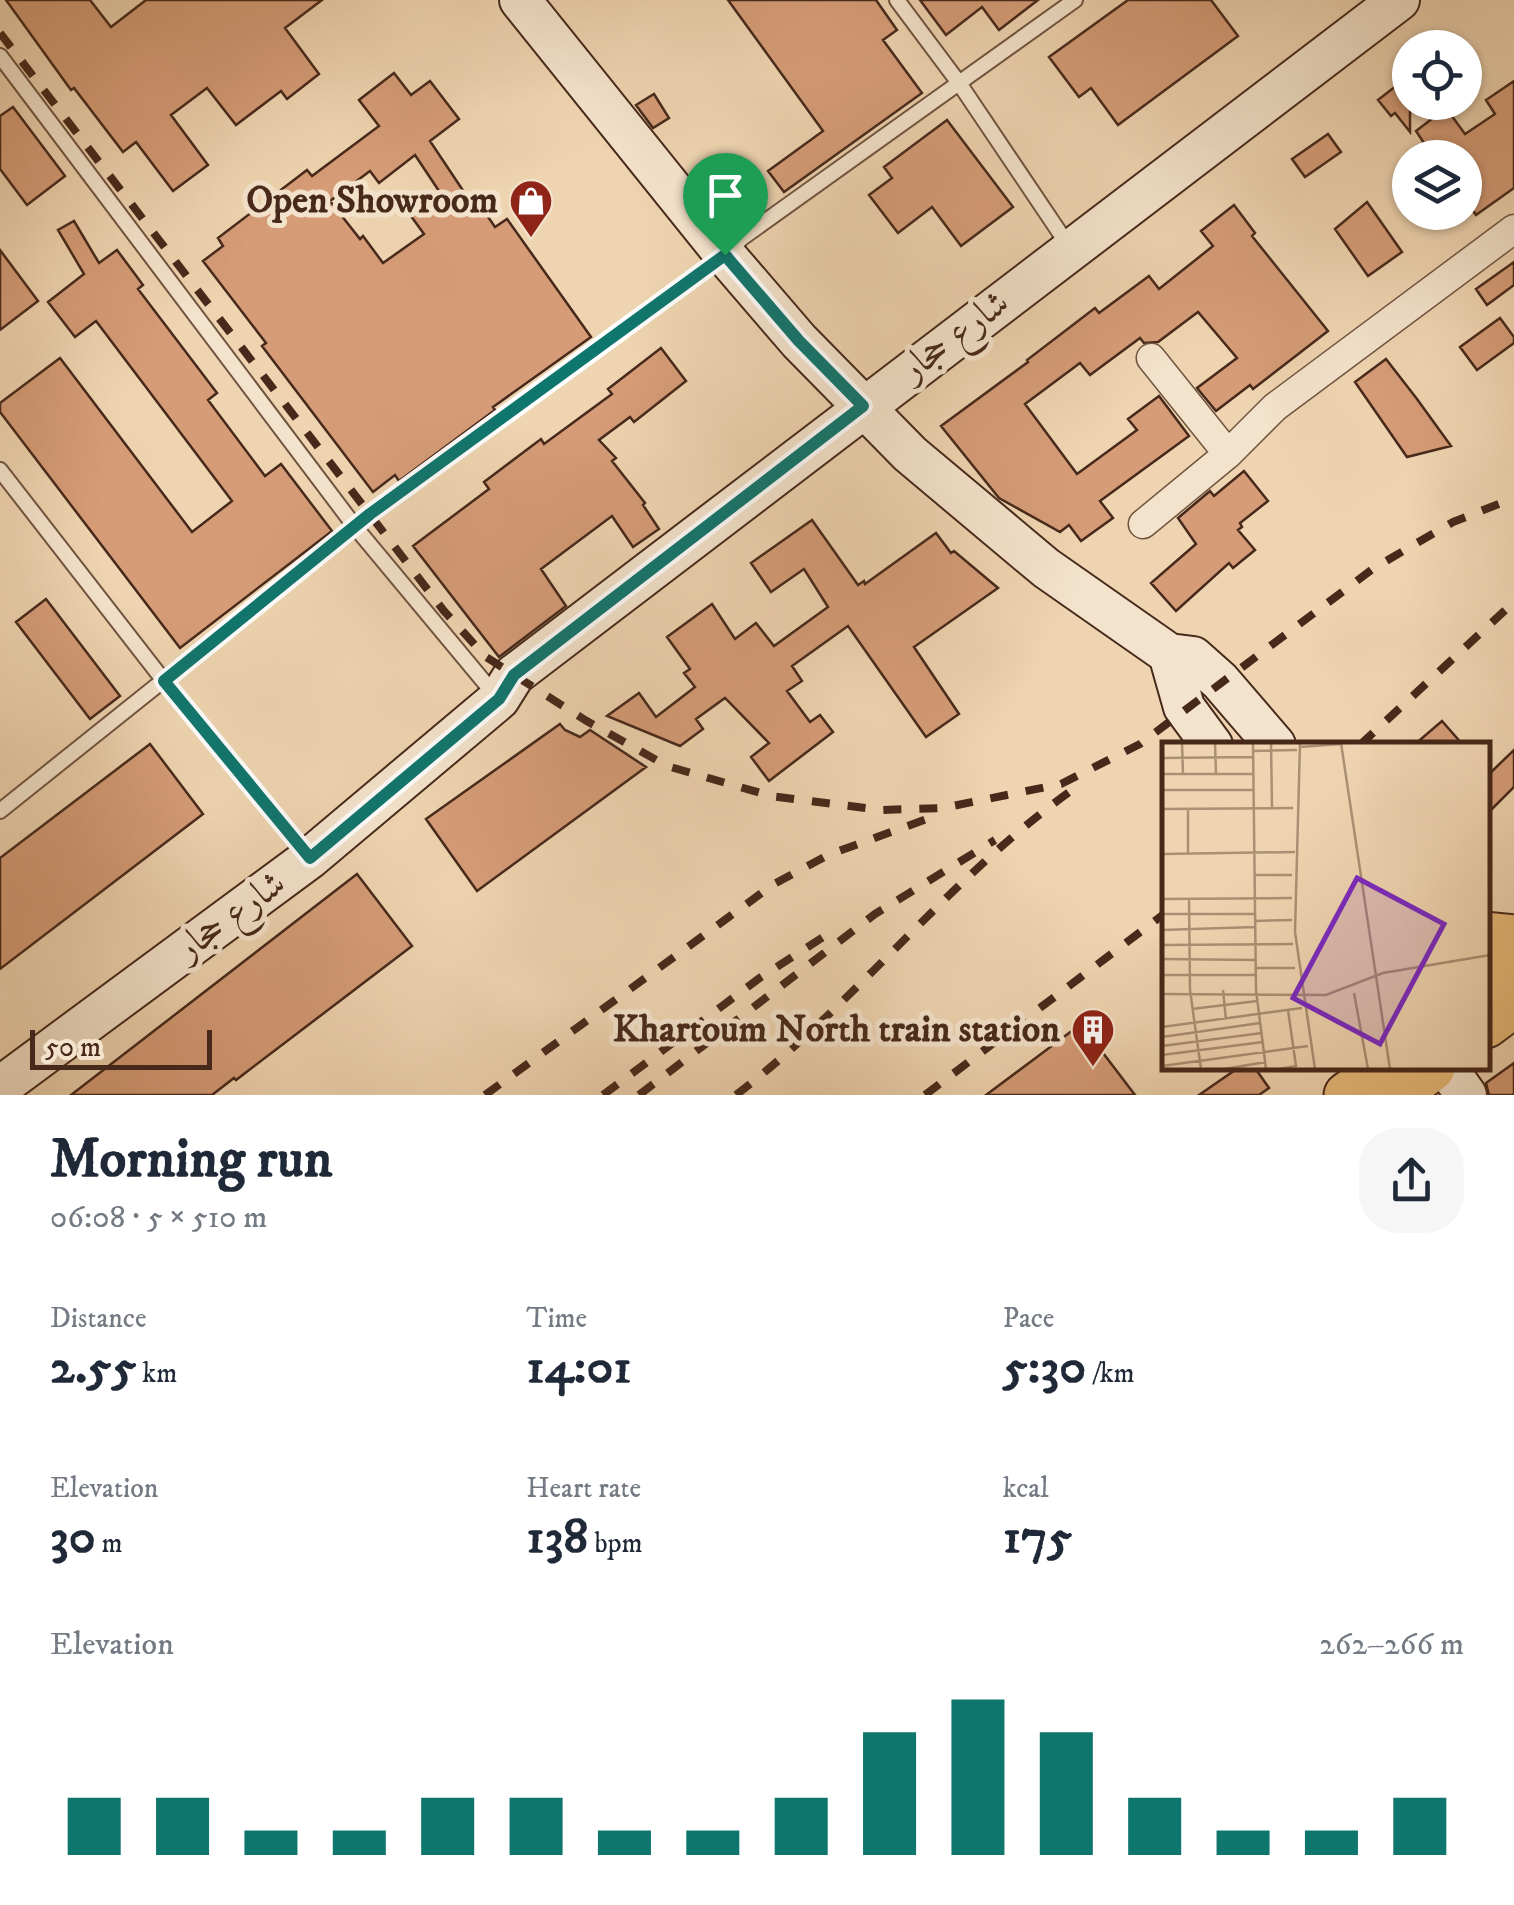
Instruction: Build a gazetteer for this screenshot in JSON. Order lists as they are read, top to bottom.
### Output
{
  "streets": {
    "street": ["شارع حجار"]
  },
  "places": {
    "shop": ["Open Showroom"],
    "building": ["Khartoum North train station"]
  },
  "scale_bar": "50 m",
  "page": {
    "scale": "50 m",
    "heading": ["Morning run", "06:08 · 5 × 510 m"],
    "stats": [
      ["Distance", "2.55 km"],
      ["Time", "14:01"],
      ["Pace", "5:30 /km"],
      ["Elevation", "30 m"],
      ["Heart rate", "138 bpm"],
      ["kcal", "175"]
    ],
    "chart": ["Elevation", "262–266 m"]
  }
}
